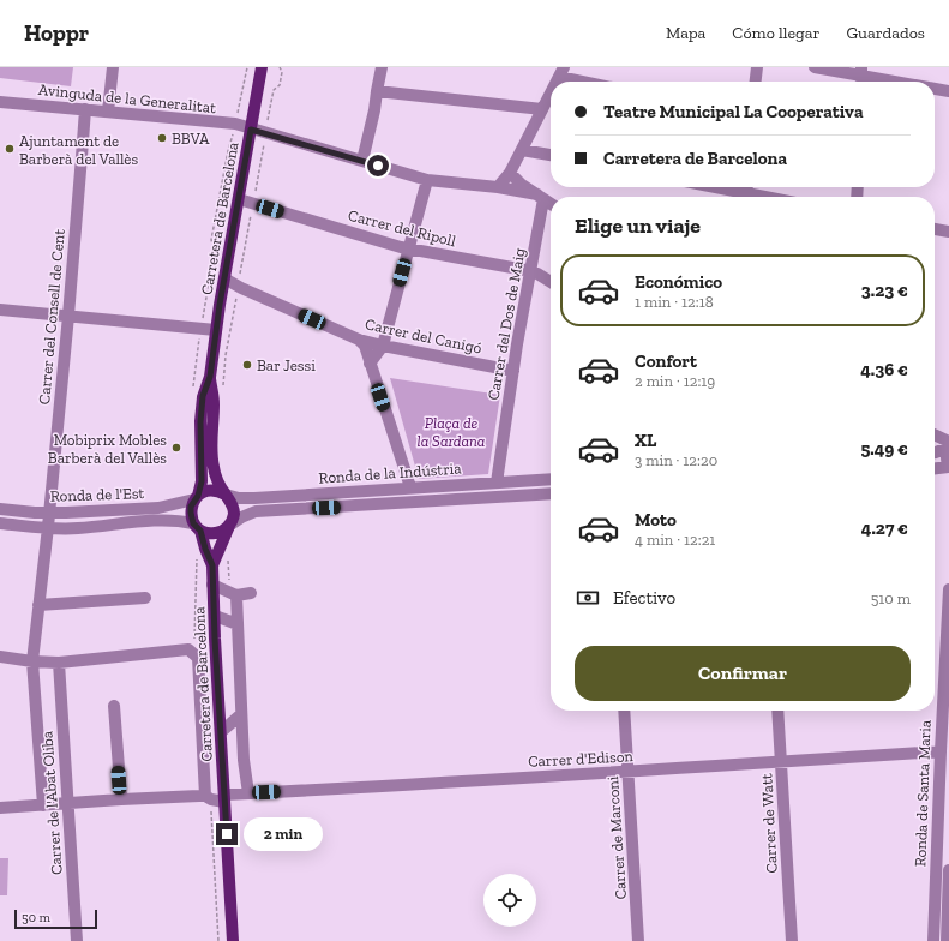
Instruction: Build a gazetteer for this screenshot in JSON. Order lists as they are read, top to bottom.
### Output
{
  "streets": {
    "main road": ["Carretera de Barcelona"],
    "street": [
      "Avinguda de la Generalitat",
      "Carrer del Ripoll",
      "Carrer del Consell de Cent",
      "Carrer del Dos de Maig",
      "Carrer del Canigó",
      "Ronda de la Indústria",
      "Ronda de l'Est",
      "Carrer d'Edison",
      "Ronda de Santa Maria",
      "Carrer de l'Abat Oliba",
      "Carrer de Watt",
      "Carrer de Marconi"
    ]
  },
  "crossings": [
    ["Avinguda de la Generalitat", "Carretera de Barcelona"],
    ["Avinguda de la Generalitat", "Carrer del Consell de Cent"],
    ["Avinguda de la Generalitat", "Carrer del Dos de Maig"],
    ["Carretera de Barcelona", "Carrer del Ripoll"],
    ["Carretera de Barcelona", "Carrer del Canigó"],
    ["Carretera de Barcelona", "Ronda de la Indústria"],
    ["Carretera de Barcelona", "Ronda de l'Est"],
    ["Carretera de Barcelona", "Carrer d'Edison"],
    ["Carrer del Ripoll", "Carrer del Dos de Maig"],
    ["Carrer del Consell de Cent", "Ronda de l'Est"],
    ["Carrer del Consell de Cent", "Carrer de l'Abat Oliba"],
    ["Carrer del Dos de Maig", "Carrer del Canigó"],
    ["Carrer del Dos de Maig", "Ronda de la Indústria"],
    ["Ronda de la Indústria", "Ronda de l'Est"],
    ["Carrer d'Edison", "Ronda de Santa Maria"],
    ["Carrer d'Edison", "Carrer de Watt"],
    ["Carrer d'Edison", "Carrer de Marconi"]
  ],
  "parks": ["Plaça de la Sardana"],
  "places": [
    "BBVA",
    "Ajuntament de Barberà del Vallès",
    "Bar Jessi",
    "Mobiprix Mobles Barberà del Vallès"
  ],
  "scale_bar": "50 m",
  "page": {
    "header": "Hoppr",
    "nav": ["Mapa", "Cómo llegar", "Guardados"],
    "banner": ["Teatre Municipal La Cooperativa", "Carretera de Barcelona"],
    "heading": "Elige un viaje",
    "list": [
      {
        "name": "Económico",
        "note": "1 min · 12:18",
        "value": "3.23 €"
      },
      {
        "name": "Confort",
        "note": "2 min · 12:19",
        "value": "4.36 €"
      },
      {
        "name": "XL",
        "note": "3 min · 12:20",
        "value": "5.49 €"
      },
      {
        "name": "Moto",
        "note": "4 min · 12:21",
        "value": "4.27 €"
      }
    ],
    "pay": ["Efectivo", "510 m"],
    "buttons": "Confirmar",
    "bubble": "2 min",
    "scale": "50 m"
  }
}
